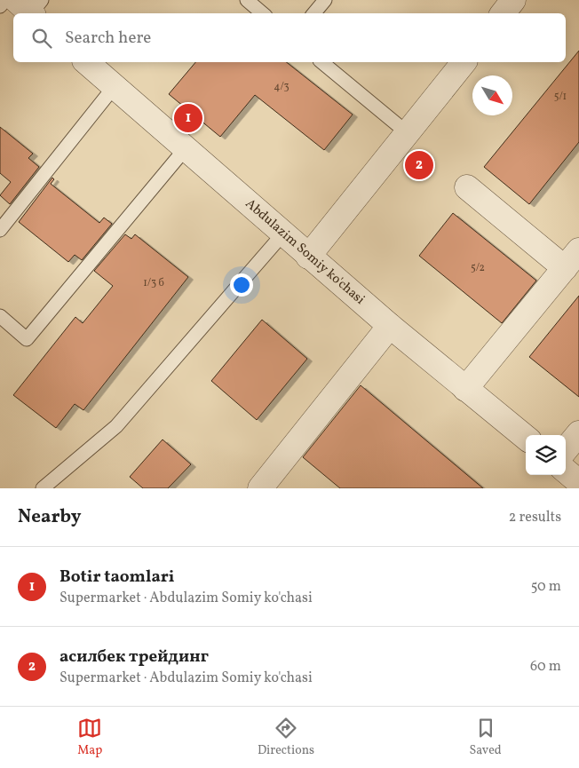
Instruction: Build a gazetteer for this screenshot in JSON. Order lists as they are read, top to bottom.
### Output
{
  "streets": {
    "street": ["Abdulazim Somiy ko'chasi"]
  },
  "house_numbers": [
    "4/3",
    "5/1",
    "5/2",
    "1/3 б"
  ],
  "north": "bottom right",
  "page": {
    "search": "Search here",
    "pins": ["1", "2"],
    "heading": ["Nearby", "2 results"],
    "list": [
      {
        "mark": "1",
        "name": "Botir taomlari",
        "note": "Supermarket · Abdulazim Somiy ko'chasi",
        "value": "50 m"
      },
      {
        "mark": "2",
        "name": "асилбек трейдинг",
        "note": "Supermarket · Abdulazim Somiy ko'chasi",
        "value": "60 m"
      }
    ],
    "nav": ["Map", "Directions", "Saved"]
  }
}
